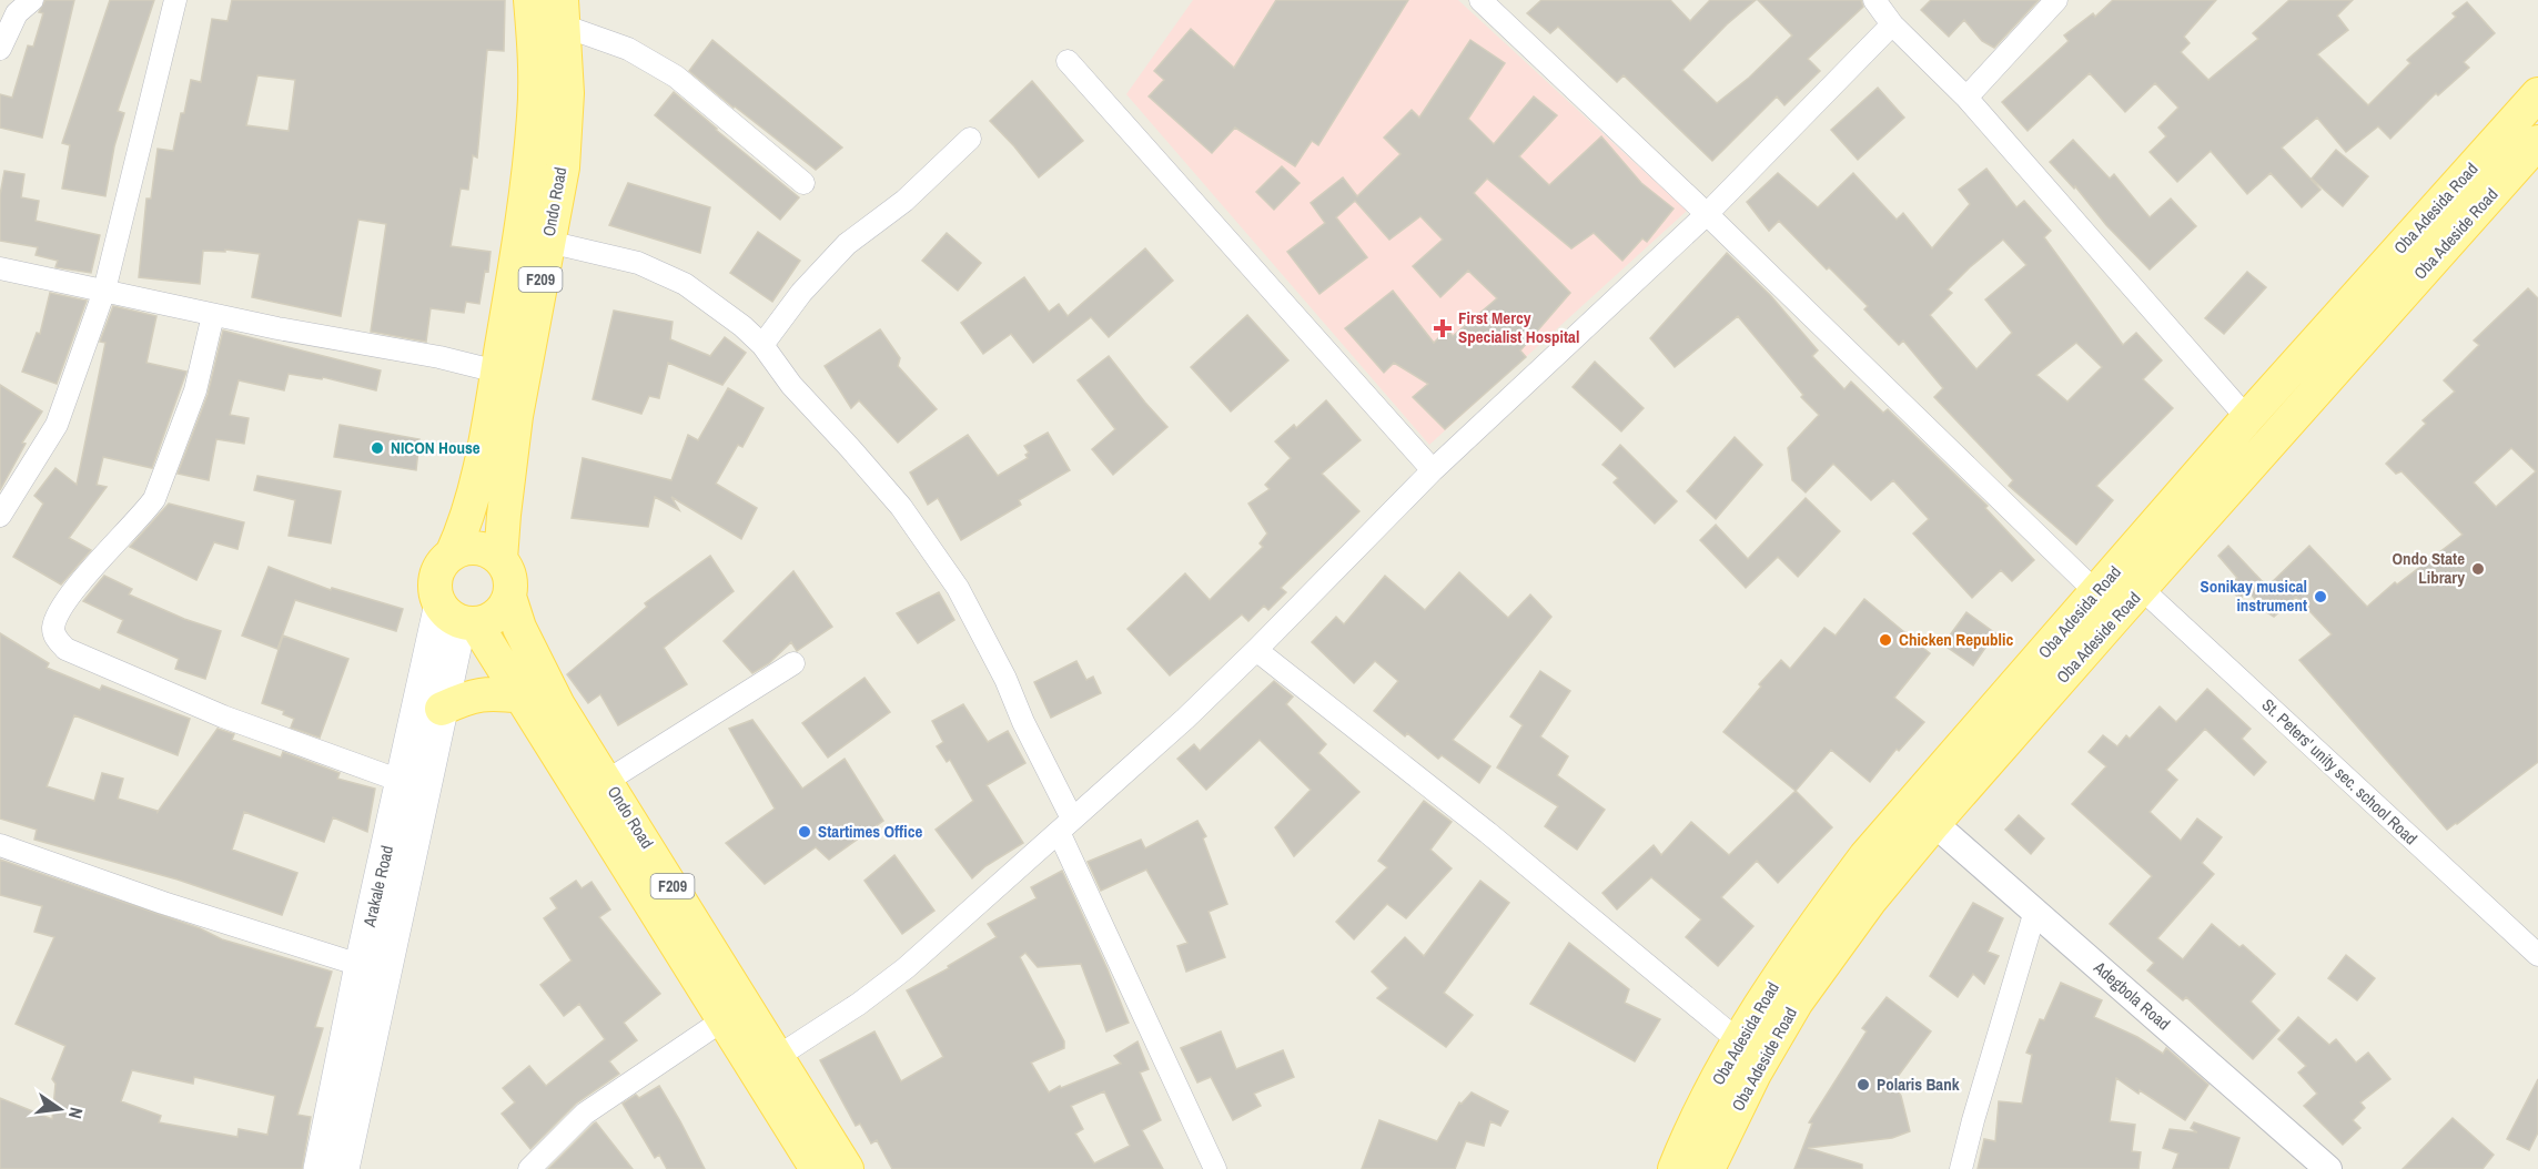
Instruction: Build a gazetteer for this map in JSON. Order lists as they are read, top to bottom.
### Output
{
  "streets": {
    "main road": [
      "Ondo Road",
      "Oba Adesida Road",
      "Oba Adeside Road",
      "F209",
      "Arakale Road"
    ],
    "street": ["St. Peters' unity sec. school Road", "Adegbola Road"]
  },
  "crossings": [
    ["Ondo Road", "F209"],
    ["Ondo Road", "Arakale Road"],
    ["Oba Adesida Road", "Oba Adeside Road"],
    ["Oba Adesida Road", "Adegbola Road"],
    ["Oba Adeside Road", "St. Peters' unity sec. school Road"],
    ["Oba Adeside Road", "Adegbola Road"],
    ["F209", "Arakale Road"]
  ],
  "places": {
    "health": ["First Mercy Specialist Hospital"],
    "other": [
      "NICON House",
      "Ondo State Library",
      "Sonikay musical instrument",
      "Chicken Republic",
      "Startimes Office",
      "Polaris Bank"
    ]
  },
  "north": "right"
}
